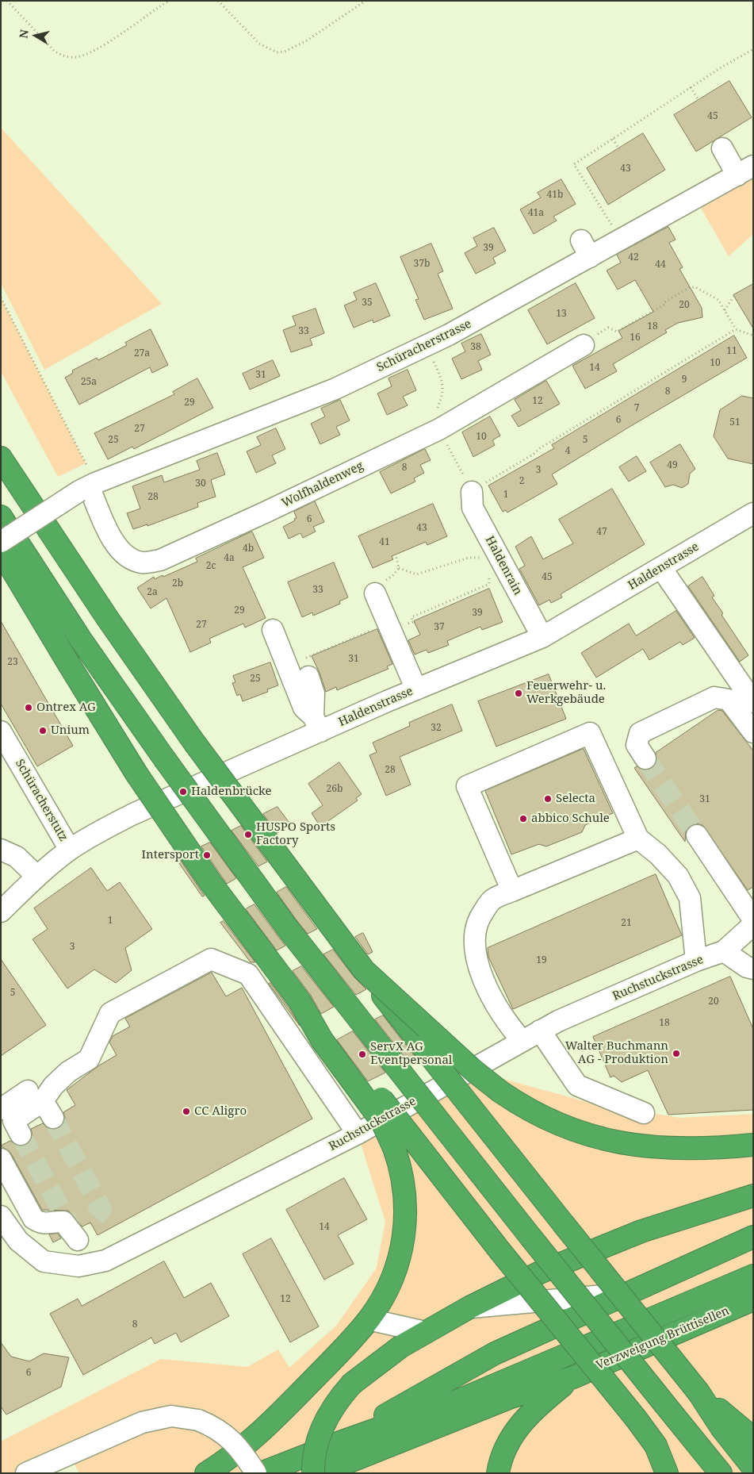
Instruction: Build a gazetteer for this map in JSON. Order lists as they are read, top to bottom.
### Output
{
  "streets": {
    "highway": ["Verzweigung Brüttisellen"],
    "street": [
      "Schüracherstrasse",
      "Wolfhaldenweg",
      "Haldenrain",
      "Haldenstrasse",
      "Schüracherstutz",
      "Ruchstuckstrasse"
    ]
  },
  "crossings": [
    ["Schüracherstrasse", "Wolfhaldenweg"],
    ["Haldenrain", "Haldenstrasse"],
    ["Haldenstrasse", "Schüracherstutz"]
  ],
  "places": [
    "Feuerwehr- u. Werkgebäude",
    "Ontrex AG",
    "Unium",
    "Haldenbrücke",
    "Selecta",
    "abbico Schule",
    "HUSPO Sports Factory",
    "Intersport",
    "Walter Buchmann AG - Produktion",
    "ServX AG Eventpersonal",
    "CC Aligro"
  ],
  "house_numbers": [
    "45",
    "43",
    "41b",
    "41a",
    "39",
    "42",
    "37b",
    "44",
    "35",
    "20",
    "13",
    "18",
    "33",
    "16",
    "38",
    "11",
    "27a",
    "10",
    "14",
    "31",
    "9",
    "25a",
    "8",
    "12",
    "29",
    "7",
    "6",
    "51",
    "27",
    "10",
    "25",
    "5",
    "4",
    "49",
    "8",
    "3",
    "2",
    "30",
    "1",
    "28",
    "6",
    "43",
    "47",
    "41",
    "4b",
    "4a",
    "2c",
    "45",
    "2b",
    "33",
    "2a",
    "29",
    "39",
    "27",
    "37",
    "31",
    "23",
    "25",
    "32",
    "28",
    "26b",
    "31",
    "1",
    "21",
    "3",
    "19",
    "5",
    "20",
    "18",
    "14",
    "12",
    "8",
    "6"
  ],
  "north": "left"
}
